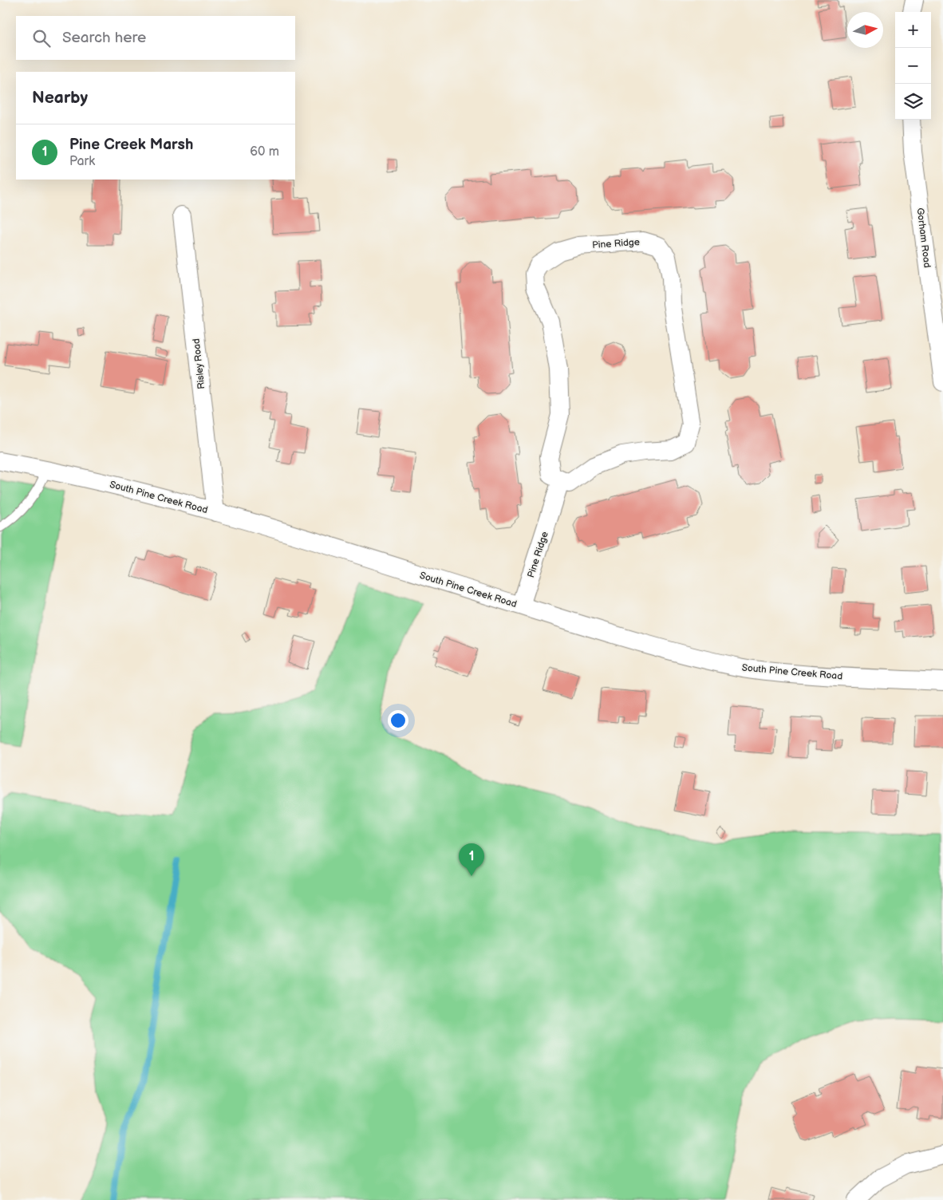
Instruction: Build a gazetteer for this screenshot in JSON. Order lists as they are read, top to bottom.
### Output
{
  "streets": {
    "street": [
      "Gorham Road",
      "Pine Ridge",
      "Risley Road",
      "South Pine Creek Road"
    ]
  },
  "crossings": [
    ["Pine Ridge", "South Pine Creek Road"],
    ["Risley Road", "South Pine Creek Road"]
  ],
  "north": "right",
  "page": {
    "map_buttons": ["+", "−"],
    "search": "Search here",
    "heading": "Nearby",
    "list": [
      {
        "mark": "1",
        "name": "Pine Creek Marsh",
        "note": "Park",
        "value": "60 m"
      }
    ],
    "pins": "1"
  }
}
